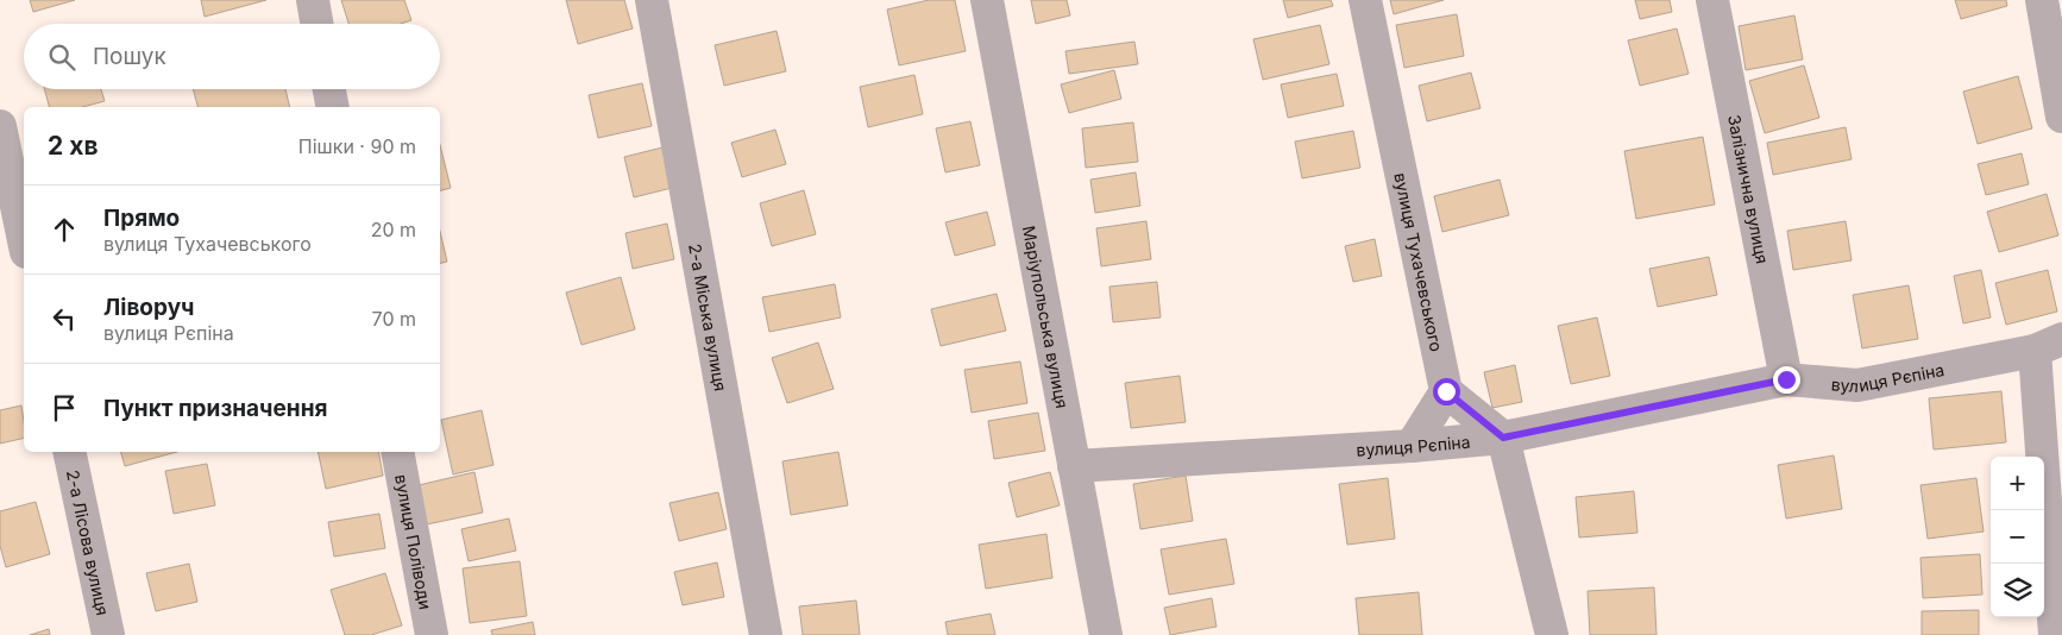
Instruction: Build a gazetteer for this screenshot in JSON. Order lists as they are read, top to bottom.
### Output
{
  "streets": {
    "street": [
      "Залізнична вулиця",
      "вулиця Тухачевського",
      "2-а Міська вулиця",
      "Маріупольська вулиця",
      "вулиця Рєпіна",
      "2-а Лісова вулиця",
      "вулиця Поліводи"
    ]
  },
  "crossings": [
    ["Залізнична вулиця", "вулиця Рєпіна"],
    ["Маріупольська вулиця", "вулиця Рєпіна"]
  ],
  "page": {
    "search": "Пошук",
    "heading": ["2 хв", "Пішки · 90 m"],
    "list": [
      ["Прямо", "вулиця Тухачевського", "20 m"],
      ["Ліворуч", "вулиця Рєпіна", "70 m"],
      "Пункт призначення"
    ],
    "map_buttons": ["+", "−"]
  }
}
